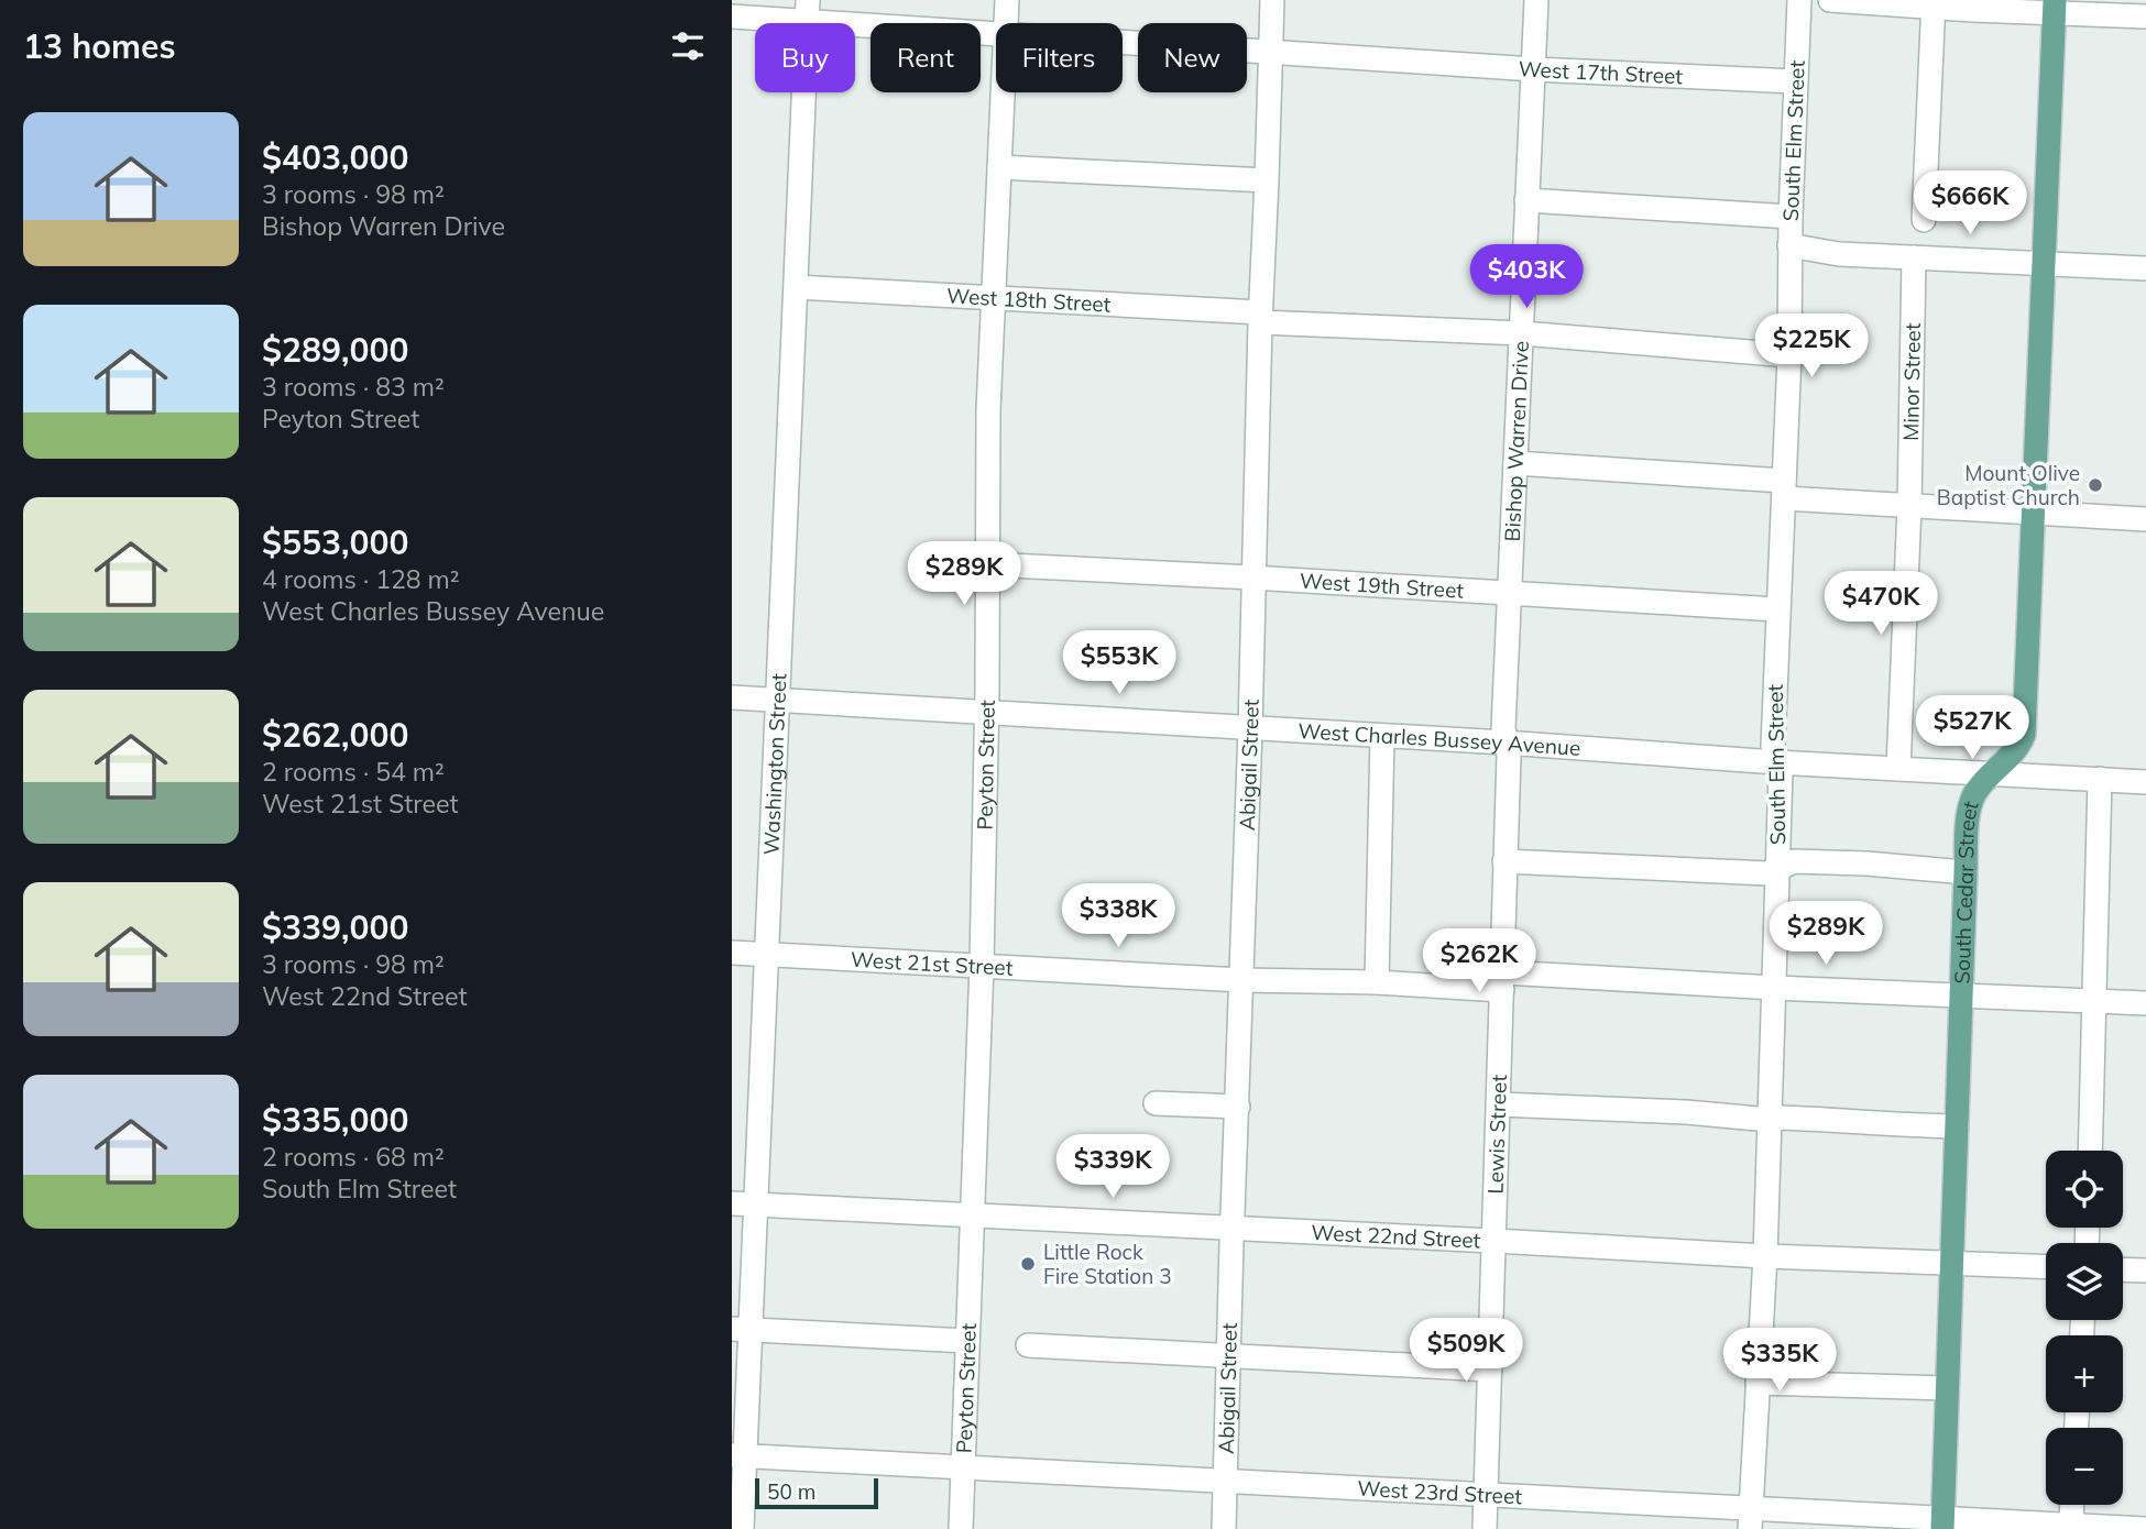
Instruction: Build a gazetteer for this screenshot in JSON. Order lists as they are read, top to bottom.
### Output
{
  "streets": {
    "main road": ["South Cedar Street"],
    "street": [
      "West 17th Street",
      "South Elm Street",
      "West 18th Street",
      "Minor Street",
      "Bishop Warren Drive",
      "West 19th Street",
      "West Charles Bussey Avenue",
      "Washington Street",
      "Peyton Street",
      "Abigail Street",
      "West 21st Street",
      "Lewis Street",
      "West 22nd Street",
      "West 23rd Street"
    ]
  },
  "crossings": [
    ["West 17th Street", "South Elm Street"],
    ["West 17th Street", "Bishop Warren Drive"],
    ["West 17th Street", "Washington Street"],
    ["West 17th Street", "Abigail Street"],
    ["South Elm Street", "West 18th Street"],
    ["South Elm Street", "West 19th Street"],
    ["South Elm Street", "West Charles Bussey Avenue"],
    ["South Elm Street", "West 21st Street"],
    ["South Elm Street", "West 22nd Street"],
    ["South Elm Street", "West 23rd Street"],
    ["West 18th Street", "Bishop Warren Drive"],
    ["West 18th Street", "Washington Street"],
    ["West 18th Street", "Peyton Street"],
    ["West 18th Street", "Abigail Street"],
    ["Minor Street", "West Charles Bussey Avenue"],
    ["Bishop Warren Drive", "West 19th Street"],
    ["Bishop Warren Drive", "West Charles Bussey Avenue"],
    ["Bishop Warren Drive", "Lewis Street"],
    ["West 19th Street", "Peyton Street"],
    ["West 19th Street", "Abigail Street"],
    ["West Charles Bussey Avenue", "Washington Street"],
    ["West Charles Bussey Avenue", "Peyton Street"],
    ["West Charles Bussey Avenue", "Abigail Street"],
    ["West Charles Bussey Avenue", "South Cedar Street"],
    ["West Charles Bussey Avenue", "Lewis Street"],
    ["Washington Street", "West 21st Street"],
    ["Washington Street", "West 22nd Street"],
    ["Washington Street", "West 23rd Street"],
    ["Peyton Street", "West 21st Street"],
    ["Peyton Street", "West 22nd Street"],
    ["Peyton Street", "West 23rd Street"],
    ["Abigail Street", "West 21st Street"],
    ["Abigail Street", "West 22nd Street"],
    ["Abigail Street", "West 23rd Street"],
    ["South Cedar Street", "West 21st Street"],
    ["South Cedar Street", "West 22nd Street"],
    ["South Cedar Street", "West 23rd Street"],
    ["West 21st Street", "Lewis Street"],
    ["Lewis Street", "West 22nd Street"],
    ["Lewis Street", "West 23rd Street"]
  ],
  "places": ["Mount Olive Baptist Church", "Little Rock Fire Station 3"],
  "scale_bar": "50 m",
  "page": {
    "heading": "13 homes",
    "chip": [
      "Buy",
      "Rent",
      "Filters",
      "New"
    ],
    "list": [
      {
        "name": "$403,000",
        "note": "3 rooms · 98 m² · Bishop Warren Drive"
      },
      {
        "name": "$289,000",
        "note": "3 rooms · 83 m² · Peyton Street"
      },
      {
        "name": "$553,000",
        "note": "4 rooms · 128 m² · West Charles Bussey Avenue"
      },
      {
        "name": "$262,000",
        "note": "2 rooms · 54 m² · West 21st Street"
      },
      {
        "name": "$339,000",
        "note": "3 rooms · 98 m² · West 22nd Street"
      },
      {
        "name": "$335,000",
        "note": "2 rooms · 68 m² · South Elm Street"
      }
    ],
    "price": [
      "$666K",
      "$403K",
      "$225K",
      "$289K",
      "$470K",
      "$553K",
      "$527K",
      "$338K",
      "$289K",
      "$262K",
      "$339K",
      "$509K",
      "$335K"
    ],
    "map_buttons": ["+", "−"],
    "scale": "50 m"
  }
}
